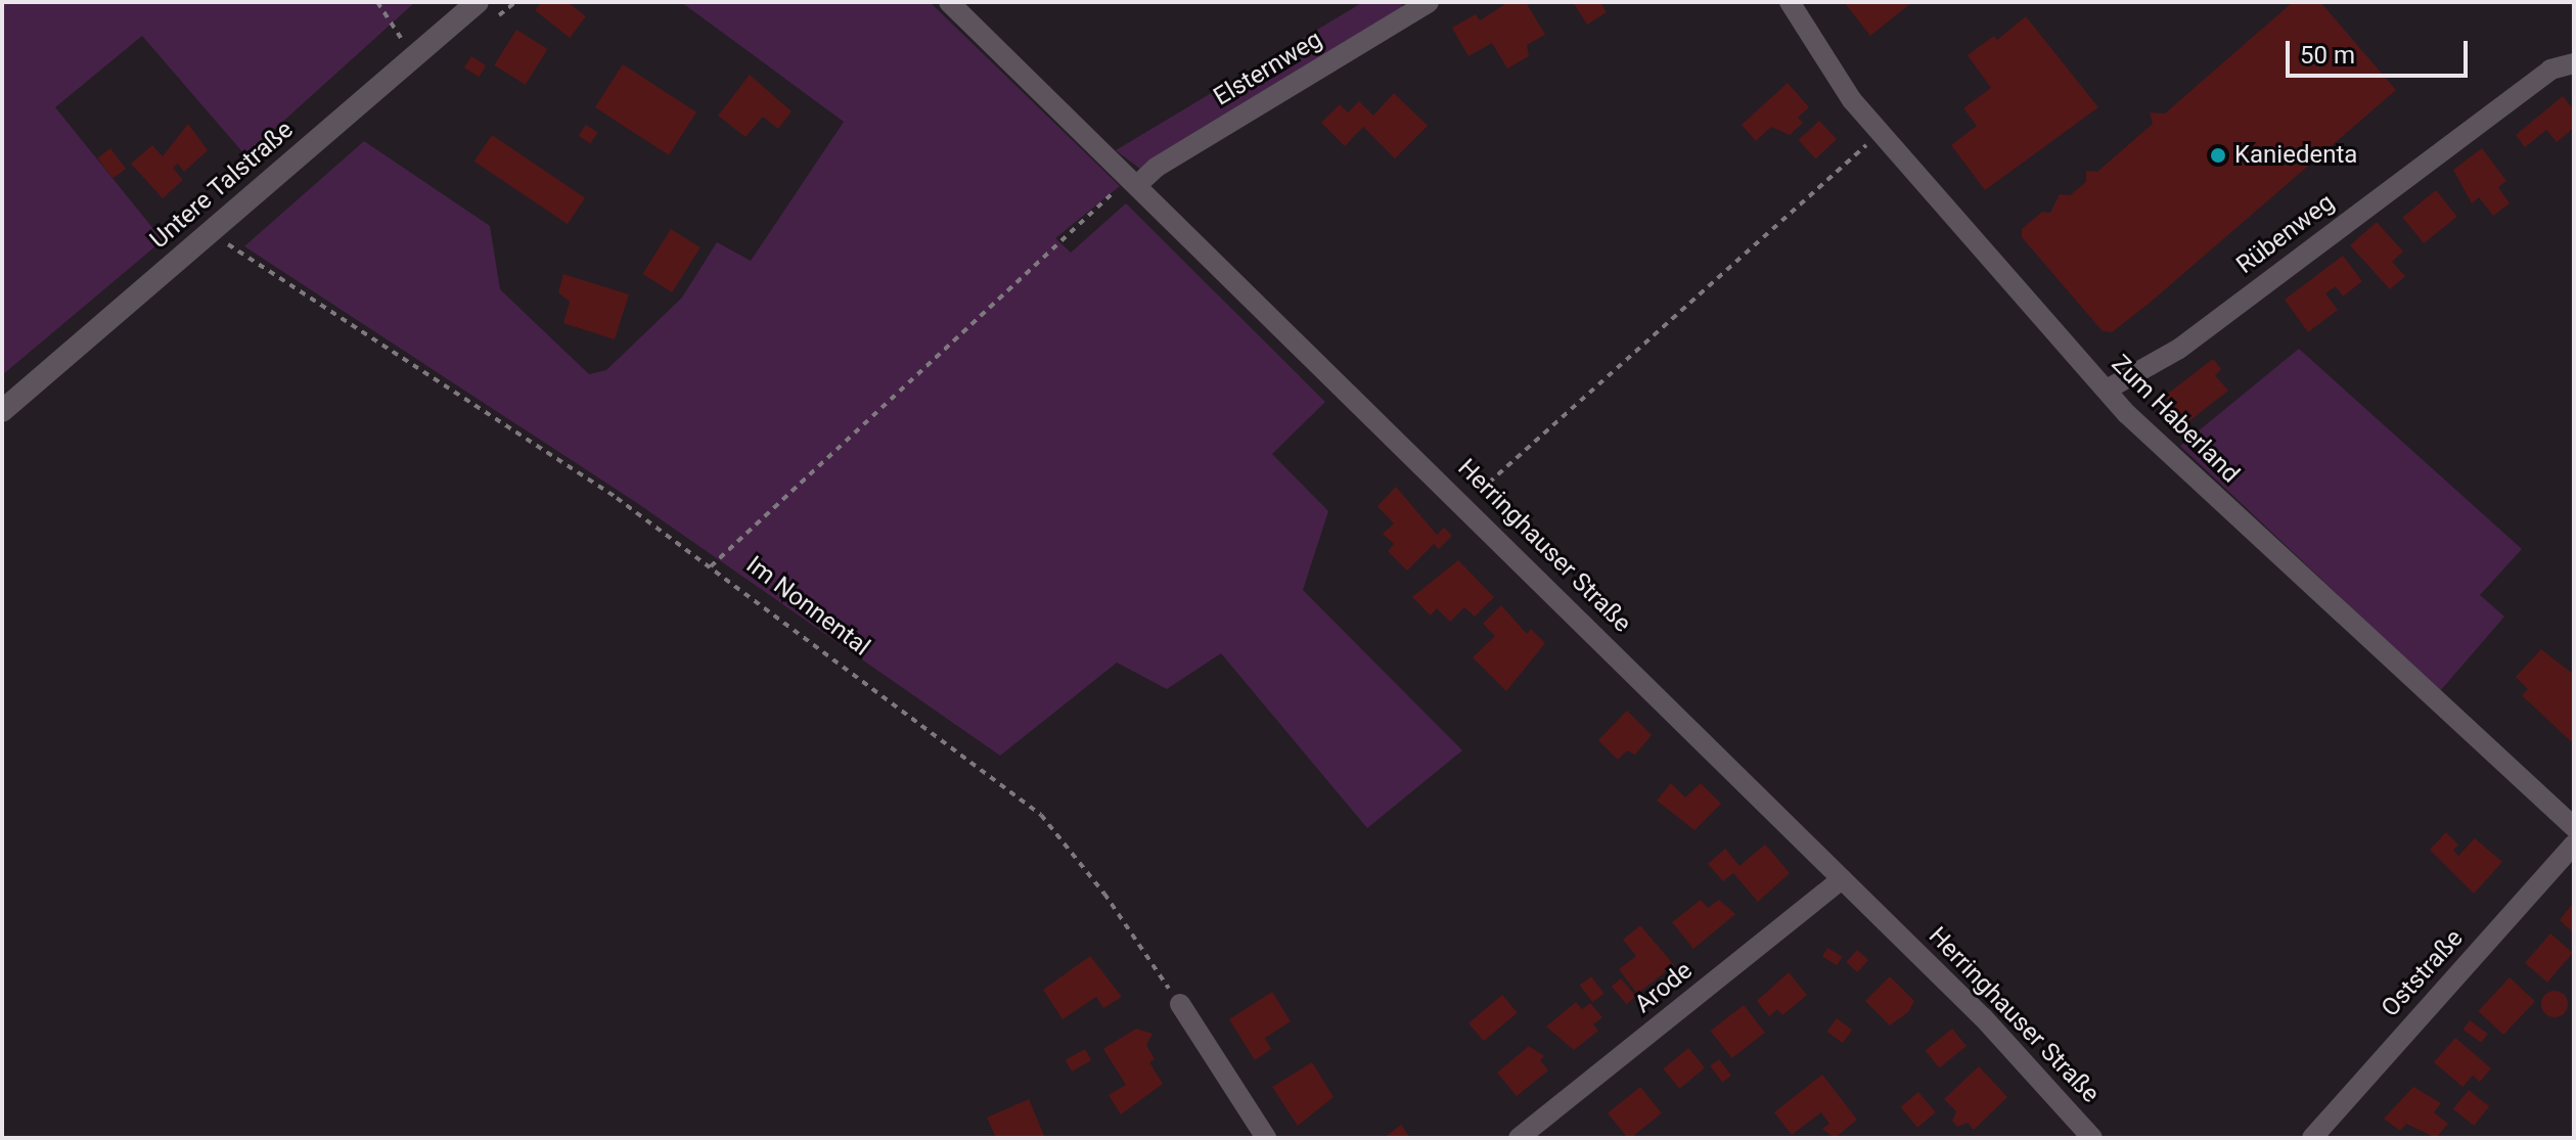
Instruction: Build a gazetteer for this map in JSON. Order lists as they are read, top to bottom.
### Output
{
  "streets": {
    "street": [
      "Elsternweg",
      "Untere Talstraße",
      "Rübenweg",
      "Zum Haberland",
      "Herringhauser Straße",
      "Oststraße",
      "Arode"
    ],
    "path": ["Im Nonnental"]
  },
  "crossings": [
    ["Elsternweg", "Herringhauser Straße"],
    ["Untere Talstraße", "Im Nonnental"],
    ["Rübenweg", "Zum Haberland"],
    ["Herringhauser Straße", "Arode"]
  ],
  "places": ["Kaniedenta"],
  "scale_bar": "50 m"
}
